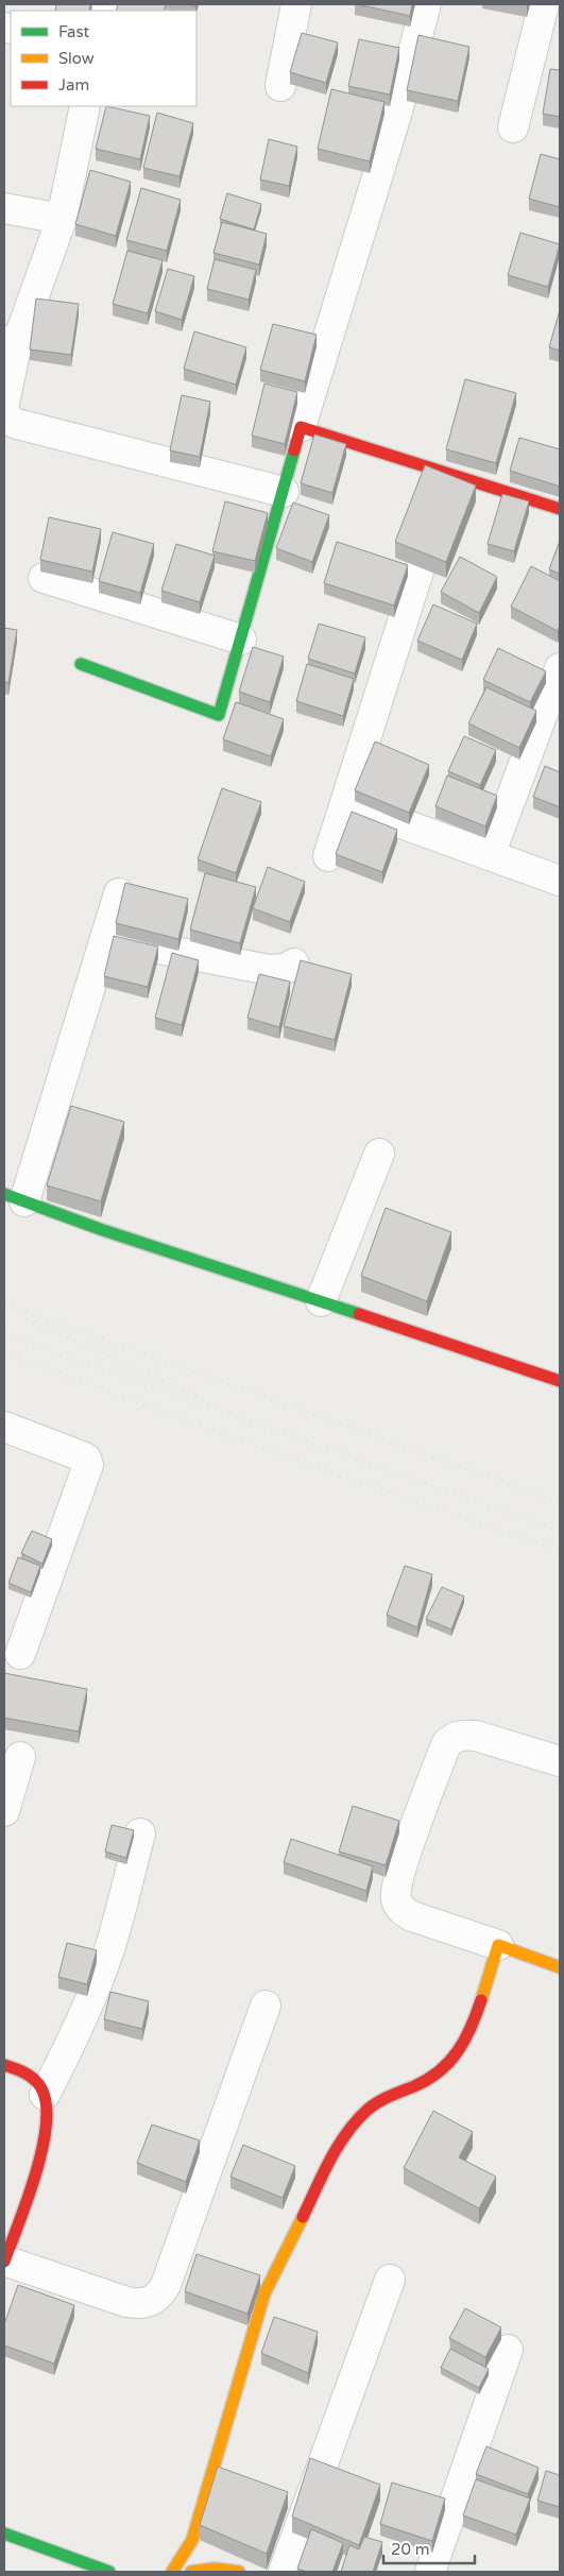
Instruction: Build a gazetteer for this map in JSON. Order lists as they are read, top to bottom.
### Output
{
  "legend": ["Fast", "Slow", "Jam"],
  "scale_bar": "20 m"
}
